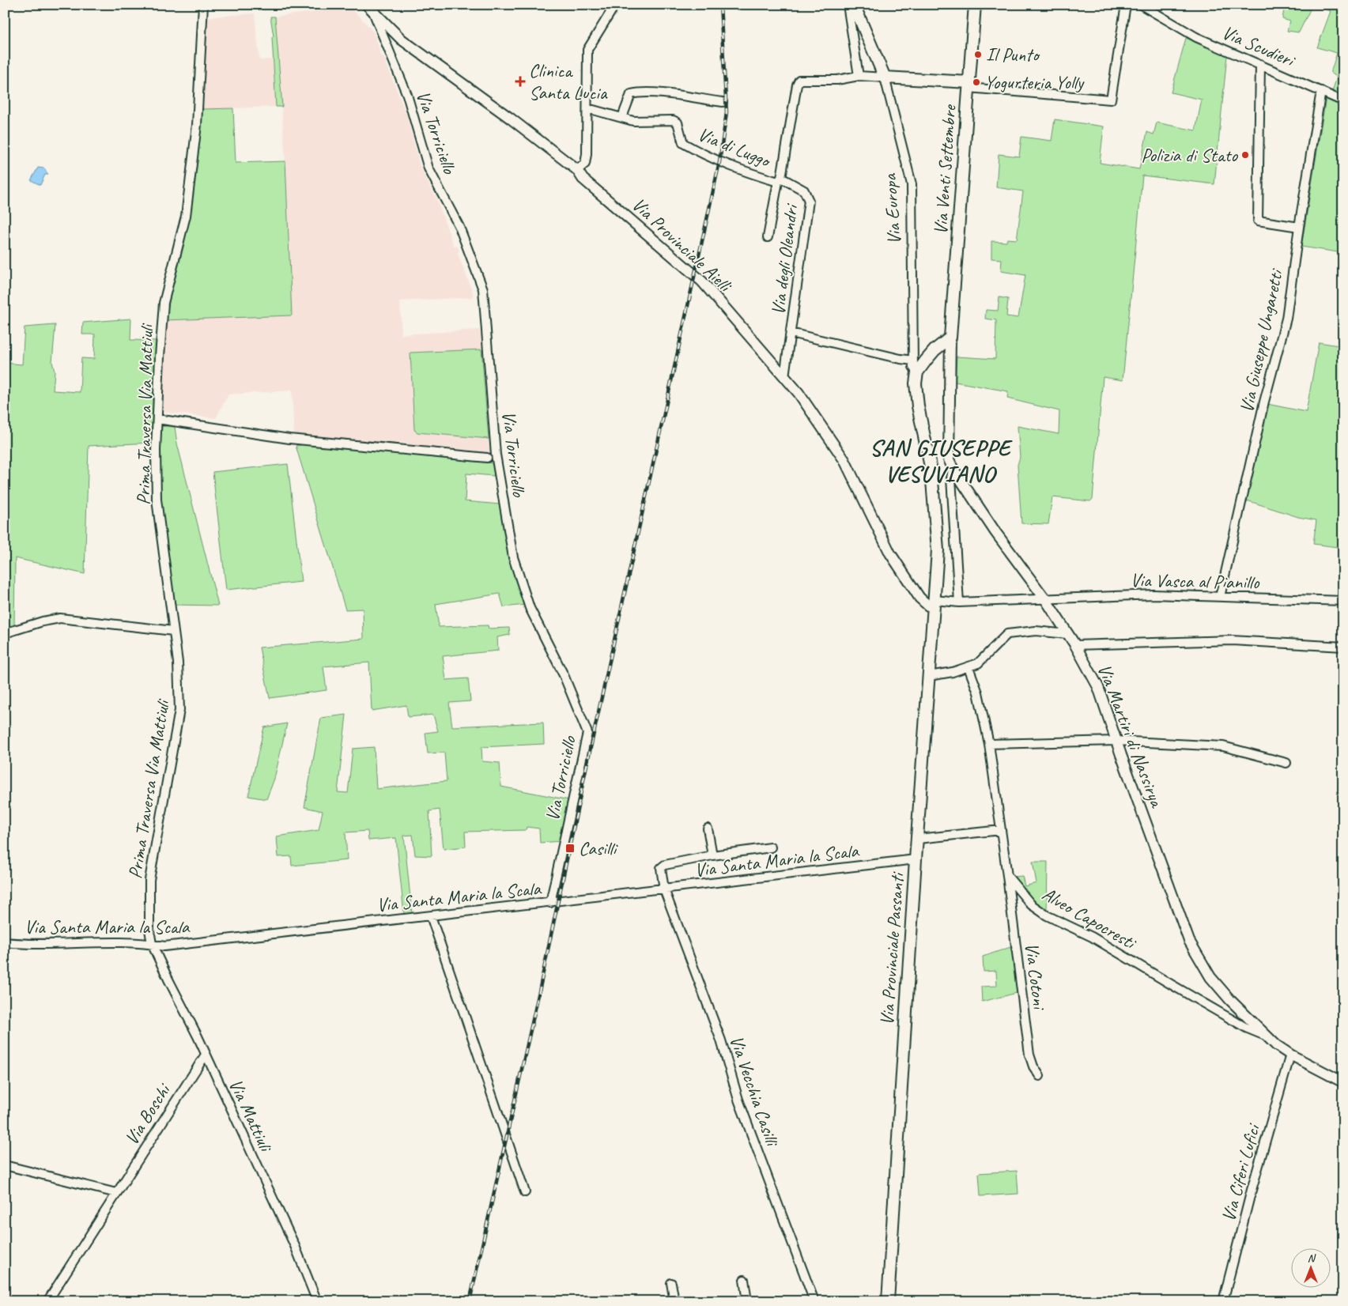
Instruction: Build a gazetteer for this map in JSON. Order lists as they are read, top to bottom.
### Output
{
  "streets": {
    "main road": ["Via Venti Settembre", "Via Europa", "Via Provinciale Passanti"],
    "street": [
      "Via Scudieri",
      "Via Torriciello",
      "Via di Luggo",
      "Via Provinciale Aielli",
      "Via degli Oleandri",
      "Via Giuseppe Ungaretti",
      "Prima Traversa Via Mattiuli",
      "Via Vasca al Pianillo",
      "Via Martiri di Nassirya",
      "Via Santa Maria la Scala",
      "Alveo Capocresti",
      "Via Cotoni",
      "Via Vecchia Casilli",
      "Via Boschi",
      "Via Mattiuli",
      "Via Ciferi Lufici"
    ]
  },
  "crossings": [
    ["Via Scudieri", "Via Giuseppe Ungaretti"],
    ["Via Torriciello", "Via Provinciale Aielli"],
    ["Via Torriciello", "Prima Traversa Via Mattiuli"],
    ["Via Torriciello", "Via Santa Maria la Scala"],
    ["Via di Luggo", "Via degli Oleandri"],
    ["Via Venti Settembre", "Via Martiri di Nassirya"],
    ["Via Europa", "Via degli Oleandri"],
    ["Via Europa", "Via Provinciale Passanti"],
    ["Via Provinciale Aielli", "Via degli Oleandri"],
    ["Via Provinciale Aielli", "Via Vasca al Pianillo"],
    ["Via Provinciale Aielli", "Via Provinciale Passanti"],
    ["Via Giuseppe Ungaretti", "Via Vasca al Pianillo"],
    ["Prima Traversa Via Mattiuli", "Via Santa Maria la Scala"],
    ["Prima Traversa Via Mattiuli", "Via Mattiuli"],
    ["Via Vasca al Pianillo", "Via Martiri di Nassirya"],
    ["Via Vasca al Pianillo", "Via Provinciale Passanti"],
    ["Via Martiri di Nassirya", "Alveo Capocresti"],
    ["Via Martiri di Nassirya", "Via Ciferi Lufici"],
    ["Via Santa Maria la Scala", "Via Provinciale Passanti"],
    ["Via Santa Maria la Scala", "Via Vecchia Casilli"],
    ["Via Santa Maria la Scala", "Via Mattiuli"],
    ["Alveo Capocresti", "Via Cotoni"],
    ["Via Boschi", "Via Mattiuli"]
  ],
  "districts": ["SAN GIUSEPPE VESUVIANO"],
  "places": {
    "other": ["Il Punto", "Yogurteria Yolly", "Polizia di Stato"],
    "health": ["Clinica Santa Lucia"],
    "transit": ["Casilli"]
  },
  "north": "top"
}
